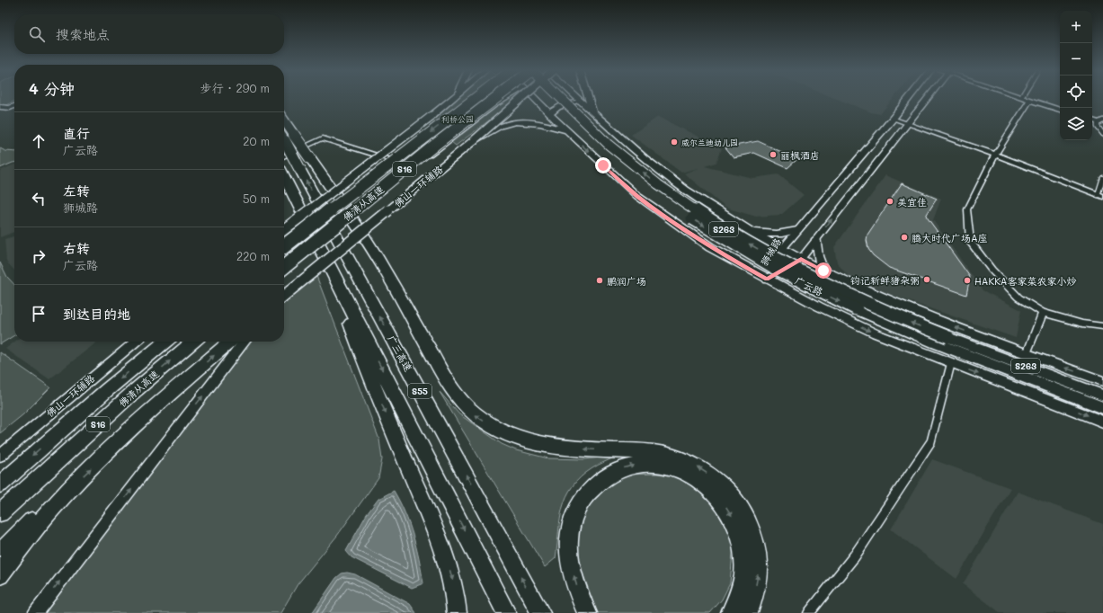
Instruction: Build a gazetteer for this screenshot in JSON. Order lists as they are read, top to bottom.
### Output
{
  "streets": {
    "highway": [
      "S16",
      "佛清从高速",
      "广三高速",
      "S55"
    ],
    "main road": ["佛山一环辅路", "S263", "广云路"],
    "street": ["狮城路"]
  },
  "crossings": [
    ["S263", "狮城路"],
    ["狮城路", "广云路"]
  ],
  "parks": ["利桥公园"],
  "places": [
    "威尔兰迪幼儿园",
    "丽枫酒店",
    "美宜佳",
    "腾大时代广场A座",
    "钧记新鲜猪杂粥",
    "鹏润广场",
    "HAKKA客家菜农家小炒"
  ],
  "page": {
    "map_buttons": ["+", "−"],
    "search": "搜索地点",
    "heading": ["4 分钟", "步行 · 290 m"],
    "list": [
      ["直行", "广云路", "20 m"],
      ["左转", "狮城路", "50 m"],
      ["右转", "广云路", "220 m"],
      "到达目的地"
    ]
  }
}
